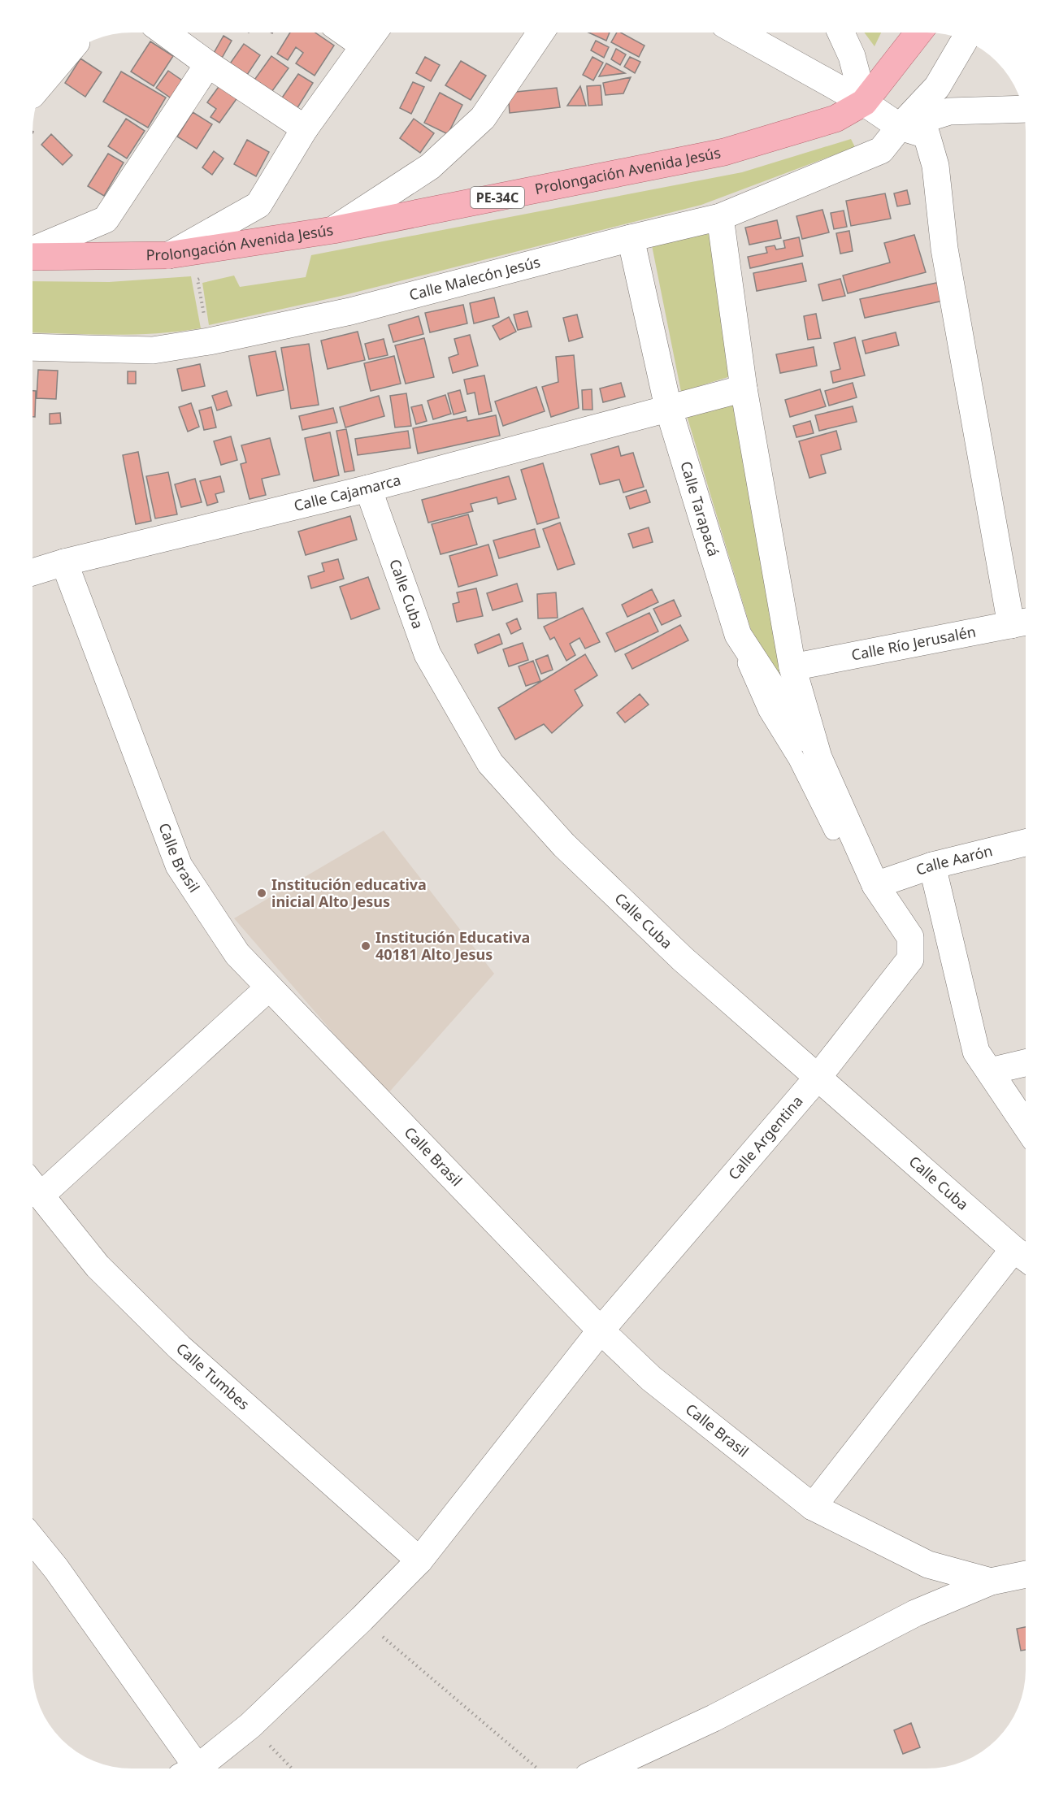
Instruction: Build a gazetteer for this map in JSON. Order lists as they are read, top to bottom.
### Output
{
  "streets": {
    "main road": ["Prolongación Avenida Jesús", "PE-34C"],
    "street": [
      "Calle Malecón Jesús",
      "Calle Cajamarca",
      "Calle Tarapacá",
      "Calle Cuba",
      "Calle Río Jerusalén",
      "Calle Brasil",
      "Calle Aarón",
      "Calle Argentina",
      "Calle Tumbes"
    ]
  },
  "crossings": [
    ["Calle Malecón Jesús", "Calle Tarapacá"],
    ["Calle Cajamarca", "Calle Tarapacá"],
    ["Calle Cajamarca", "Calle Cuba"],
    ["Calle Cajamarca", "Calle Brasil"],
    ["Calle Cuba", "Calle Argentina"],
    ["Calle Brasil", "Calle Argentina"],
    ["Calle Aarón", "Calle Argentina"],
    ["Calle Argentina", "Calle Tumbes"]
  ],
  "places": ["Institución educativa inicial Alto Jesus", "Institución Educativa 40181 Alto Jesus"]
}
